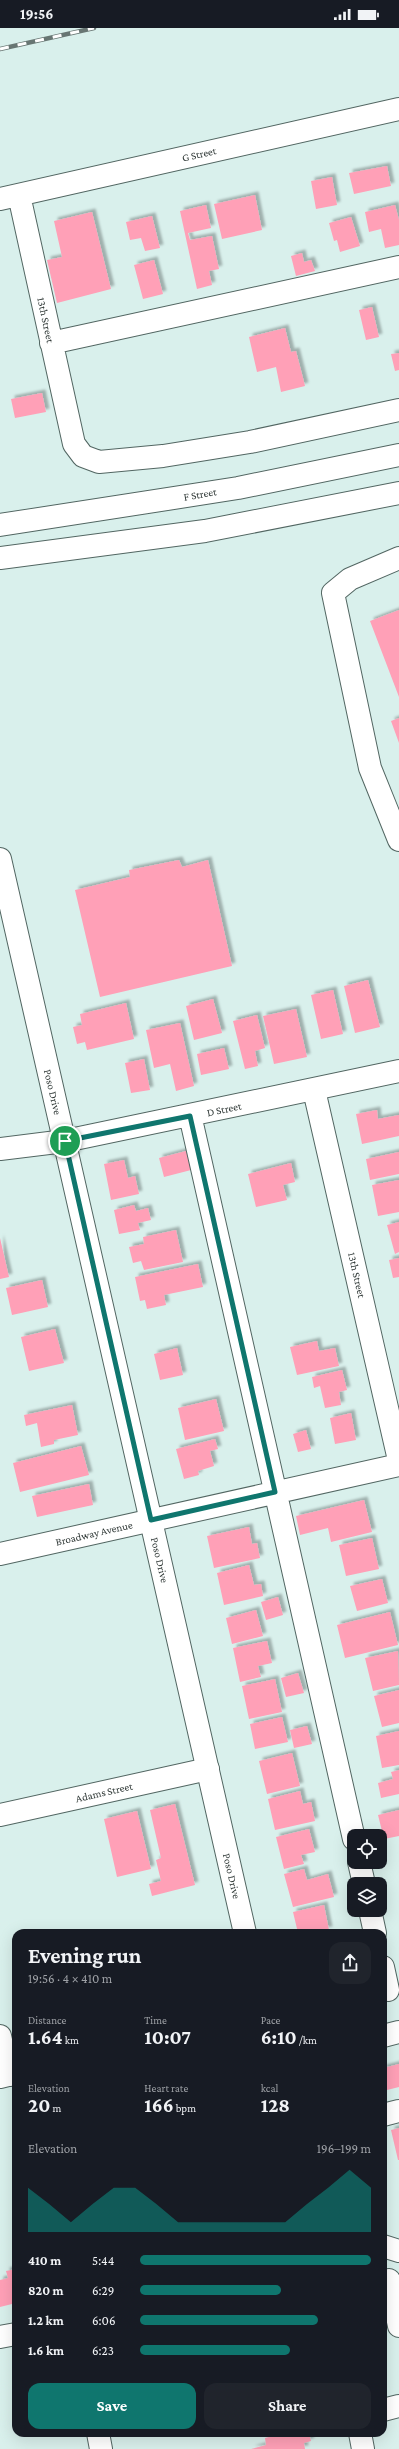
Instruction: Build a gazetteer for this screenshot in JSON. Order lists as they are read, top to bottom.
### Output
{
  "streets": {
    "street": [
      "G Street",
      "13th Street",
      "F Street",
      "Poso Drive",
      "D Street",
      "Broadway Avenue",
      "Adams Street"
    ]
  },
  "crossings": [
    ["G Street", "13th Street"],
    ["13th Street", "D Street"],
    ["Poso Drive", "D Street"],
    ["Poso Drive", "Broadway Avenue"],
    ["Poso Drive", "Adams Street"]
  ],
  "page": {
    "status": "19:56",
    "heading": ["Evening run", "19:56 · 4 × 410 m"],
    "stats": [
      ["Distance", "1.64 km"],
      ["Time", "10:07"],
      ["Pace", "6:10 /km"],
      ["Elevation", "20 m"],
      ["Heart rate", "166 bpm"],
      ["kcal", "128"]
    ],
    "chart": ["Elevation", "196–199 m"],
    "list": [
      {
        "name": "410 m",
        "note": "5:44"
      },
      {
        "name": "820 m",
        "note": "6:29"
      },
      {
        "name": "1.2 km",
        "note": "6:06"
      },
      {
        "name": "1.6 km",
        "note": "6:23"
      }
    ],
    "buttons": ["Save", "Share"]
  }
}
